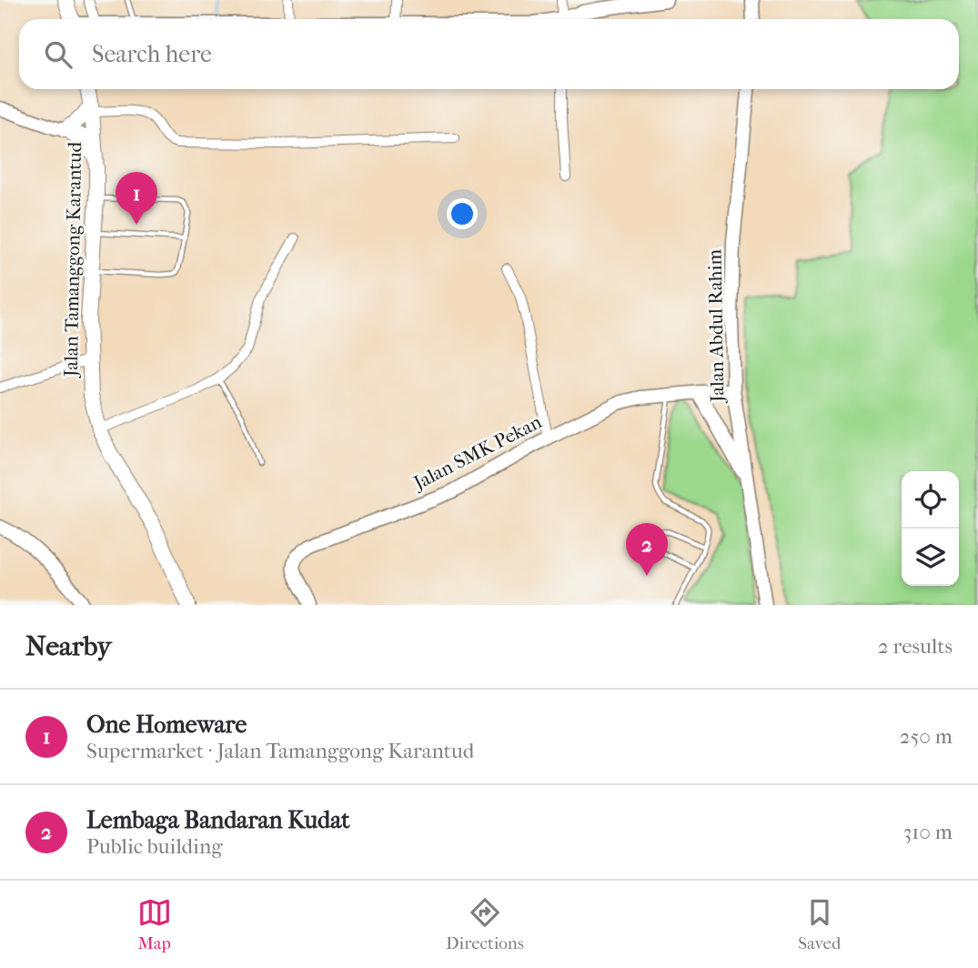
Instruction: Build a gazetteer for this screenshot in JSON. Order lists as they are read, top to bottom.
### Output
{
  "streets": {
    "main road": ["Jalan Tamanggong Karantud"],
    "street": ["Jalan Abdul Rahim", "Jalan SMK Pekan"]
  },
  "crossings": [
    ["Jalan Abdul Rahim", "Jalan SMK Pekan"]
  ],
  "page": {
    "search": "Search here",
    "pins": ["1", "2"],
    "heading": ["Nearby", "2 results"],
    "list": [
      {
        "mark": "1",
        "name": "One Homeware",
        "note": "Supermarket · Jalan Tamanggong Karantud",
        "value": "250 m"
      },
      {
        "mark": "2",
        "name": "Lembaga Bandaran Kudat",
        "note": "Public building",
        "value": "310 m"
      }
    ],
    "nav": ["Map", "Directions", "Saved"]
  }
}
